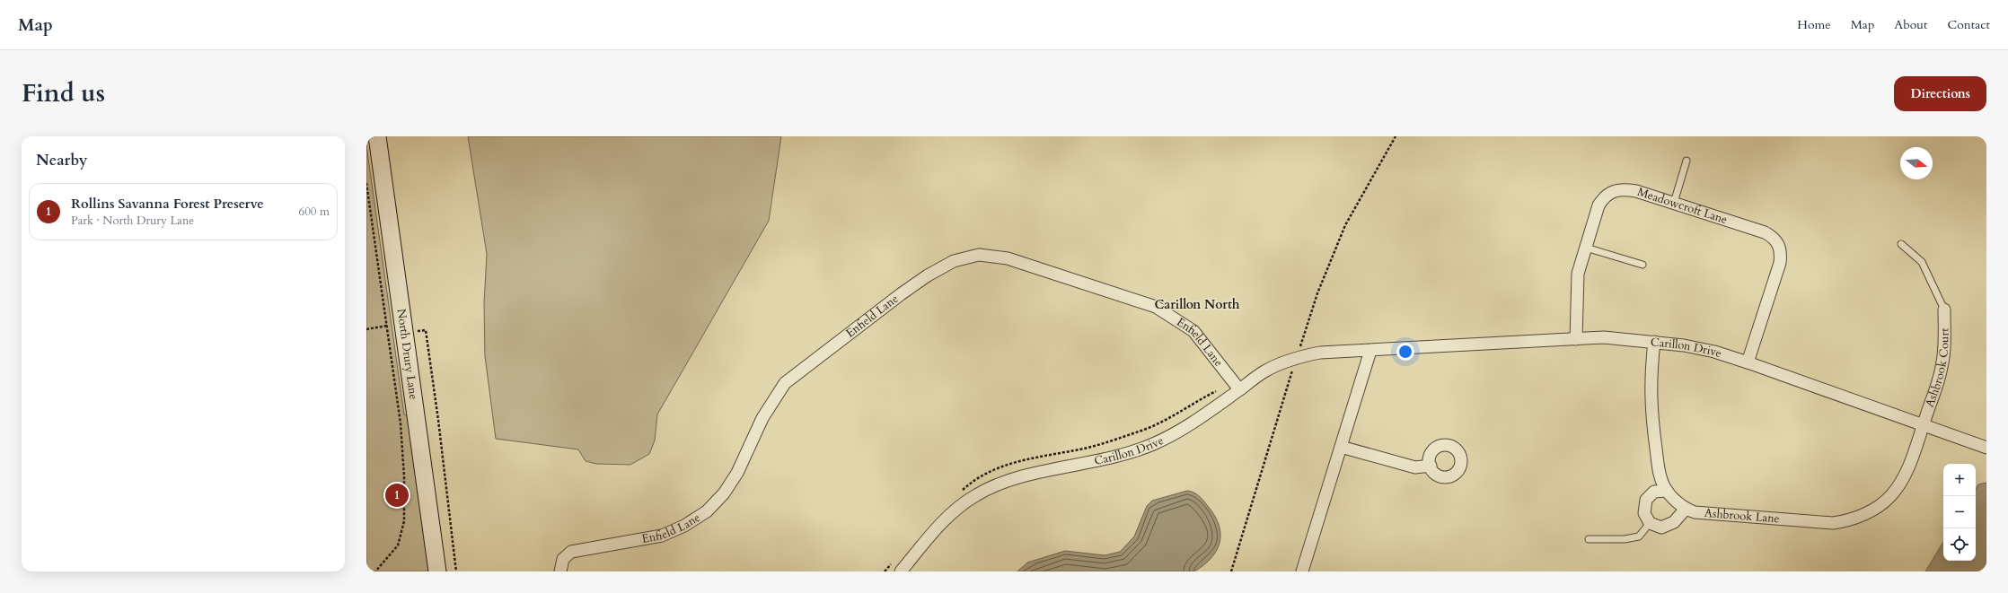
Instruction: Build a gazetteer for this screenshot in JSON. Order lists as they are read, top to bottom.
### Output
{
  "streets": {
    "main road": ["North Drury Lane"],
    "street": [
      "Meadowcroft Lane",
      "Enfield Lane",
      "Carillon Drive",
      "Ashbrook Court",
      "Ashbrook Lane"
    ]
  },
  "crossings": [
    ["Meadowcroft Lane", "Carillon Drive"],
    ["Enfield Lane", "Carillon Drive"],
    ["Carillon Drive", "Ashbrook Court"],
    ["Carillon Drive", "Ashbrook Lane"],
    ["Ashbrook Court", "Ashbrook Lane"]
  ],
  "districts": ["Carillon North"],
  "north": "right",
  "page": {
    "header": "Map",
    "nav": [
      "Home",
      "Map",
      "About",
      "Contact"
    ],
    "title": "Find us",
    "buttons": "Directions",
    "heading": "Nearby",
    "list": [
      {
        "mark": "1",
        "name": "Rollins Savanna Forest Preserve",
        "note": "Park · North Drury Lane",
        "value": "600 m"
      }
    ],
    "map_buttons": ["+", "−"],
    "pins": "1"
  }
}
